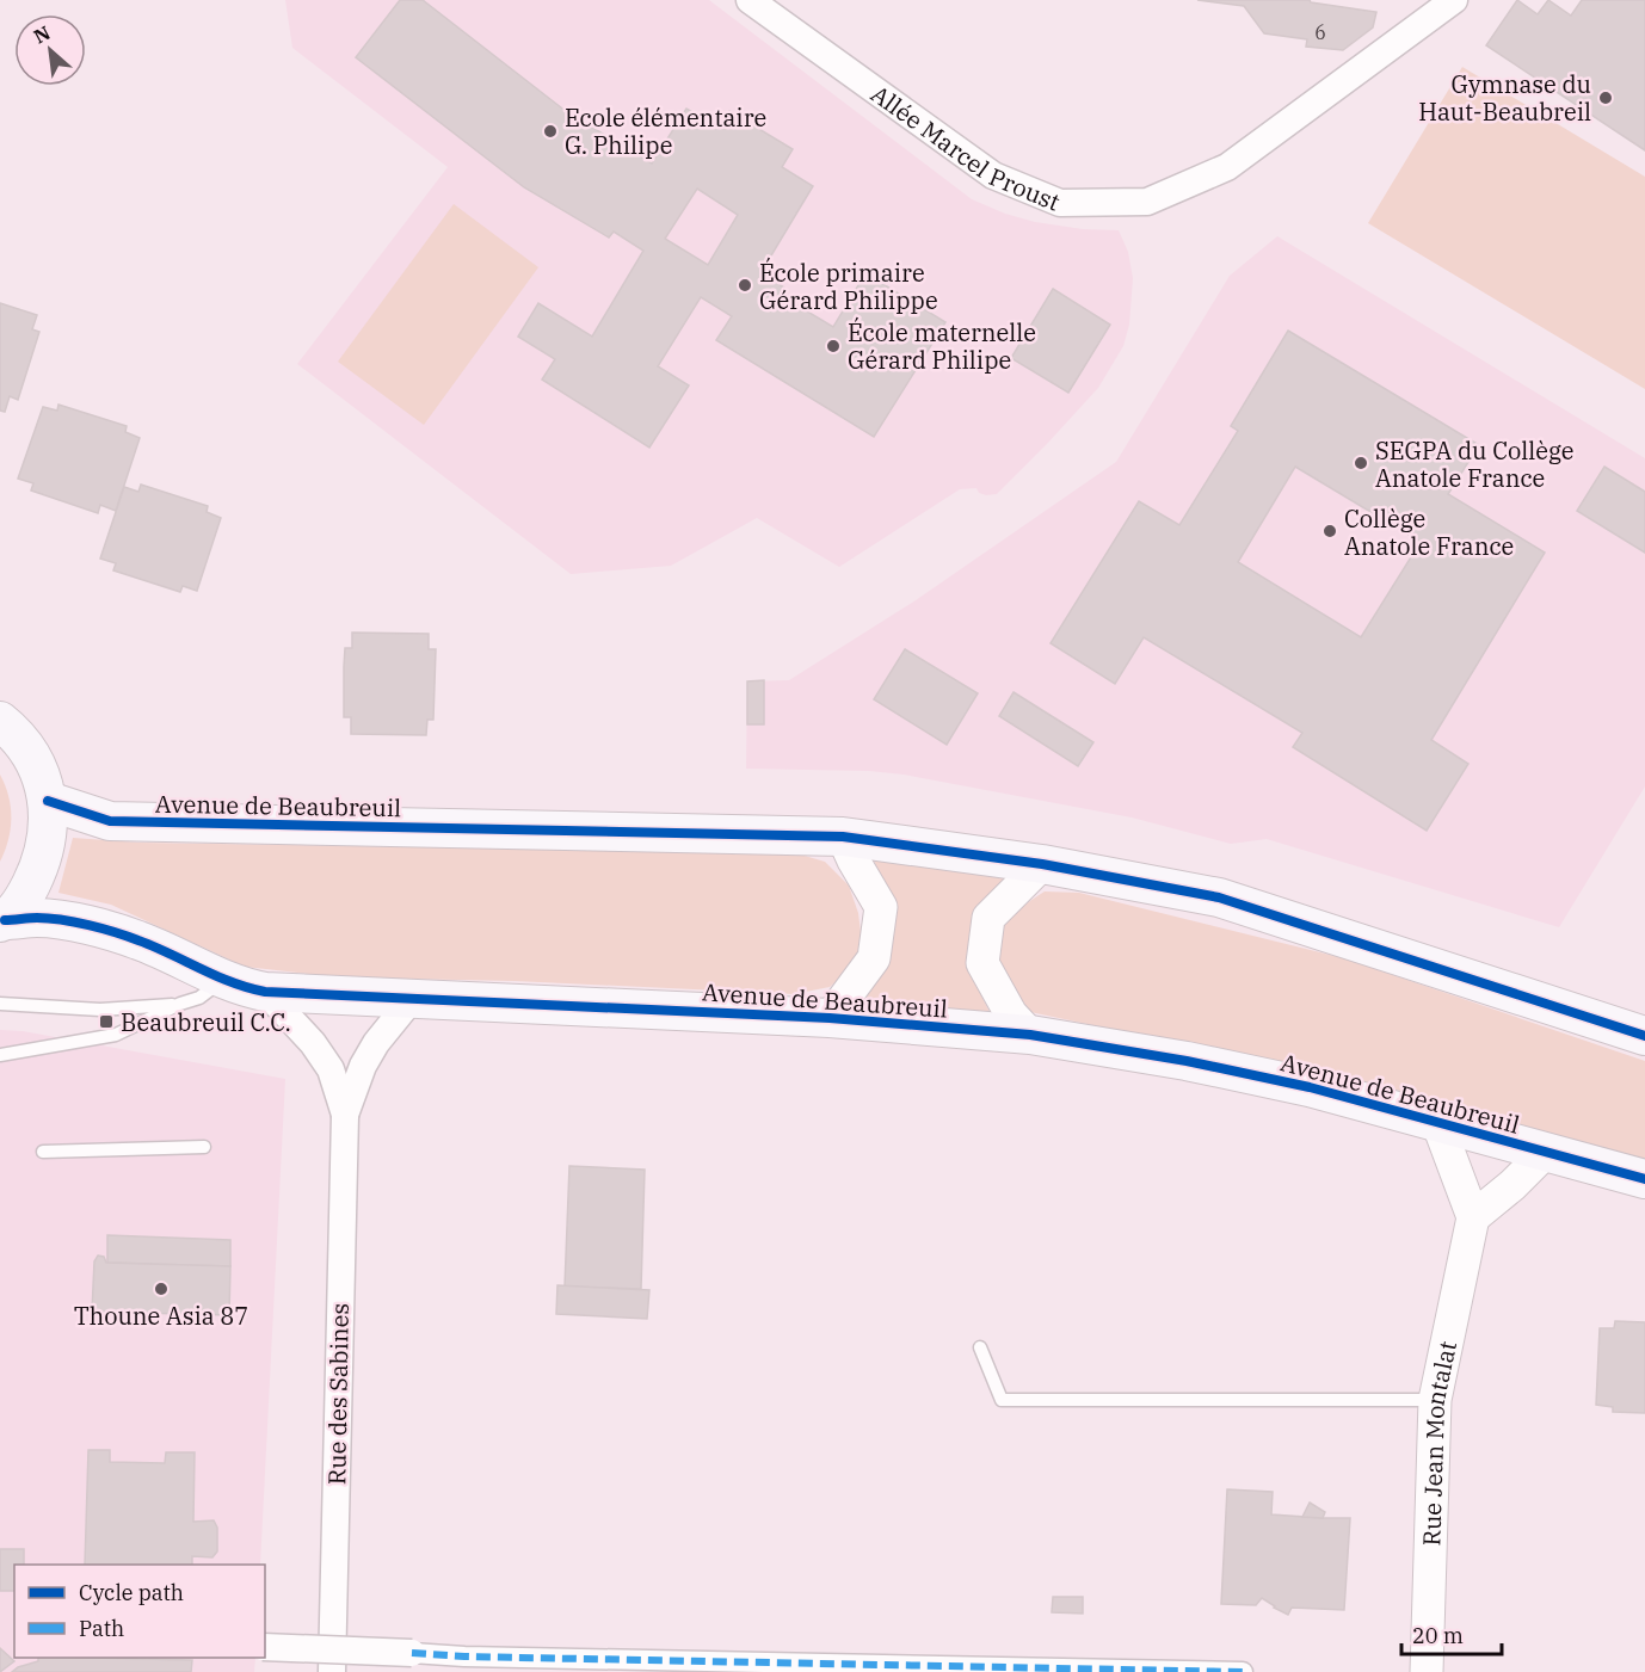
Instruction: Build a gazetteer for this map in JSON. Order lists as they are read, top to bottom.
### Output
{
  "streets": {
    "main road": ["Avenue de Beaubreuil"],
    "street": ["Allée Marcel Proust", "Rue des Sabines", "Rue Jean Montalat"]
  },
  "crossings": [
    ["Avenue de Beaubreuil", "Rue des Sabines"]
  ],
  "places": {
    "other": [
      "Gymnase du Haut-Beaubreil",
      "Ecole élémentaire G. Philipe",
      "École primaire Gérard Philippe",
      "École maternelle Gérard Philipe",
      "SEGPA du Collège Anatole France",
      "Collège Anatole France",
      "Thoune Asia 87"
    ],
    "transit": ["Beaubreuil C.C."]
  },
  "house_numbers": ["6"],
  "legend": ["Cycle path", "Path"],
  "scale_bar": "20 m",
  "north": "top left"
}
